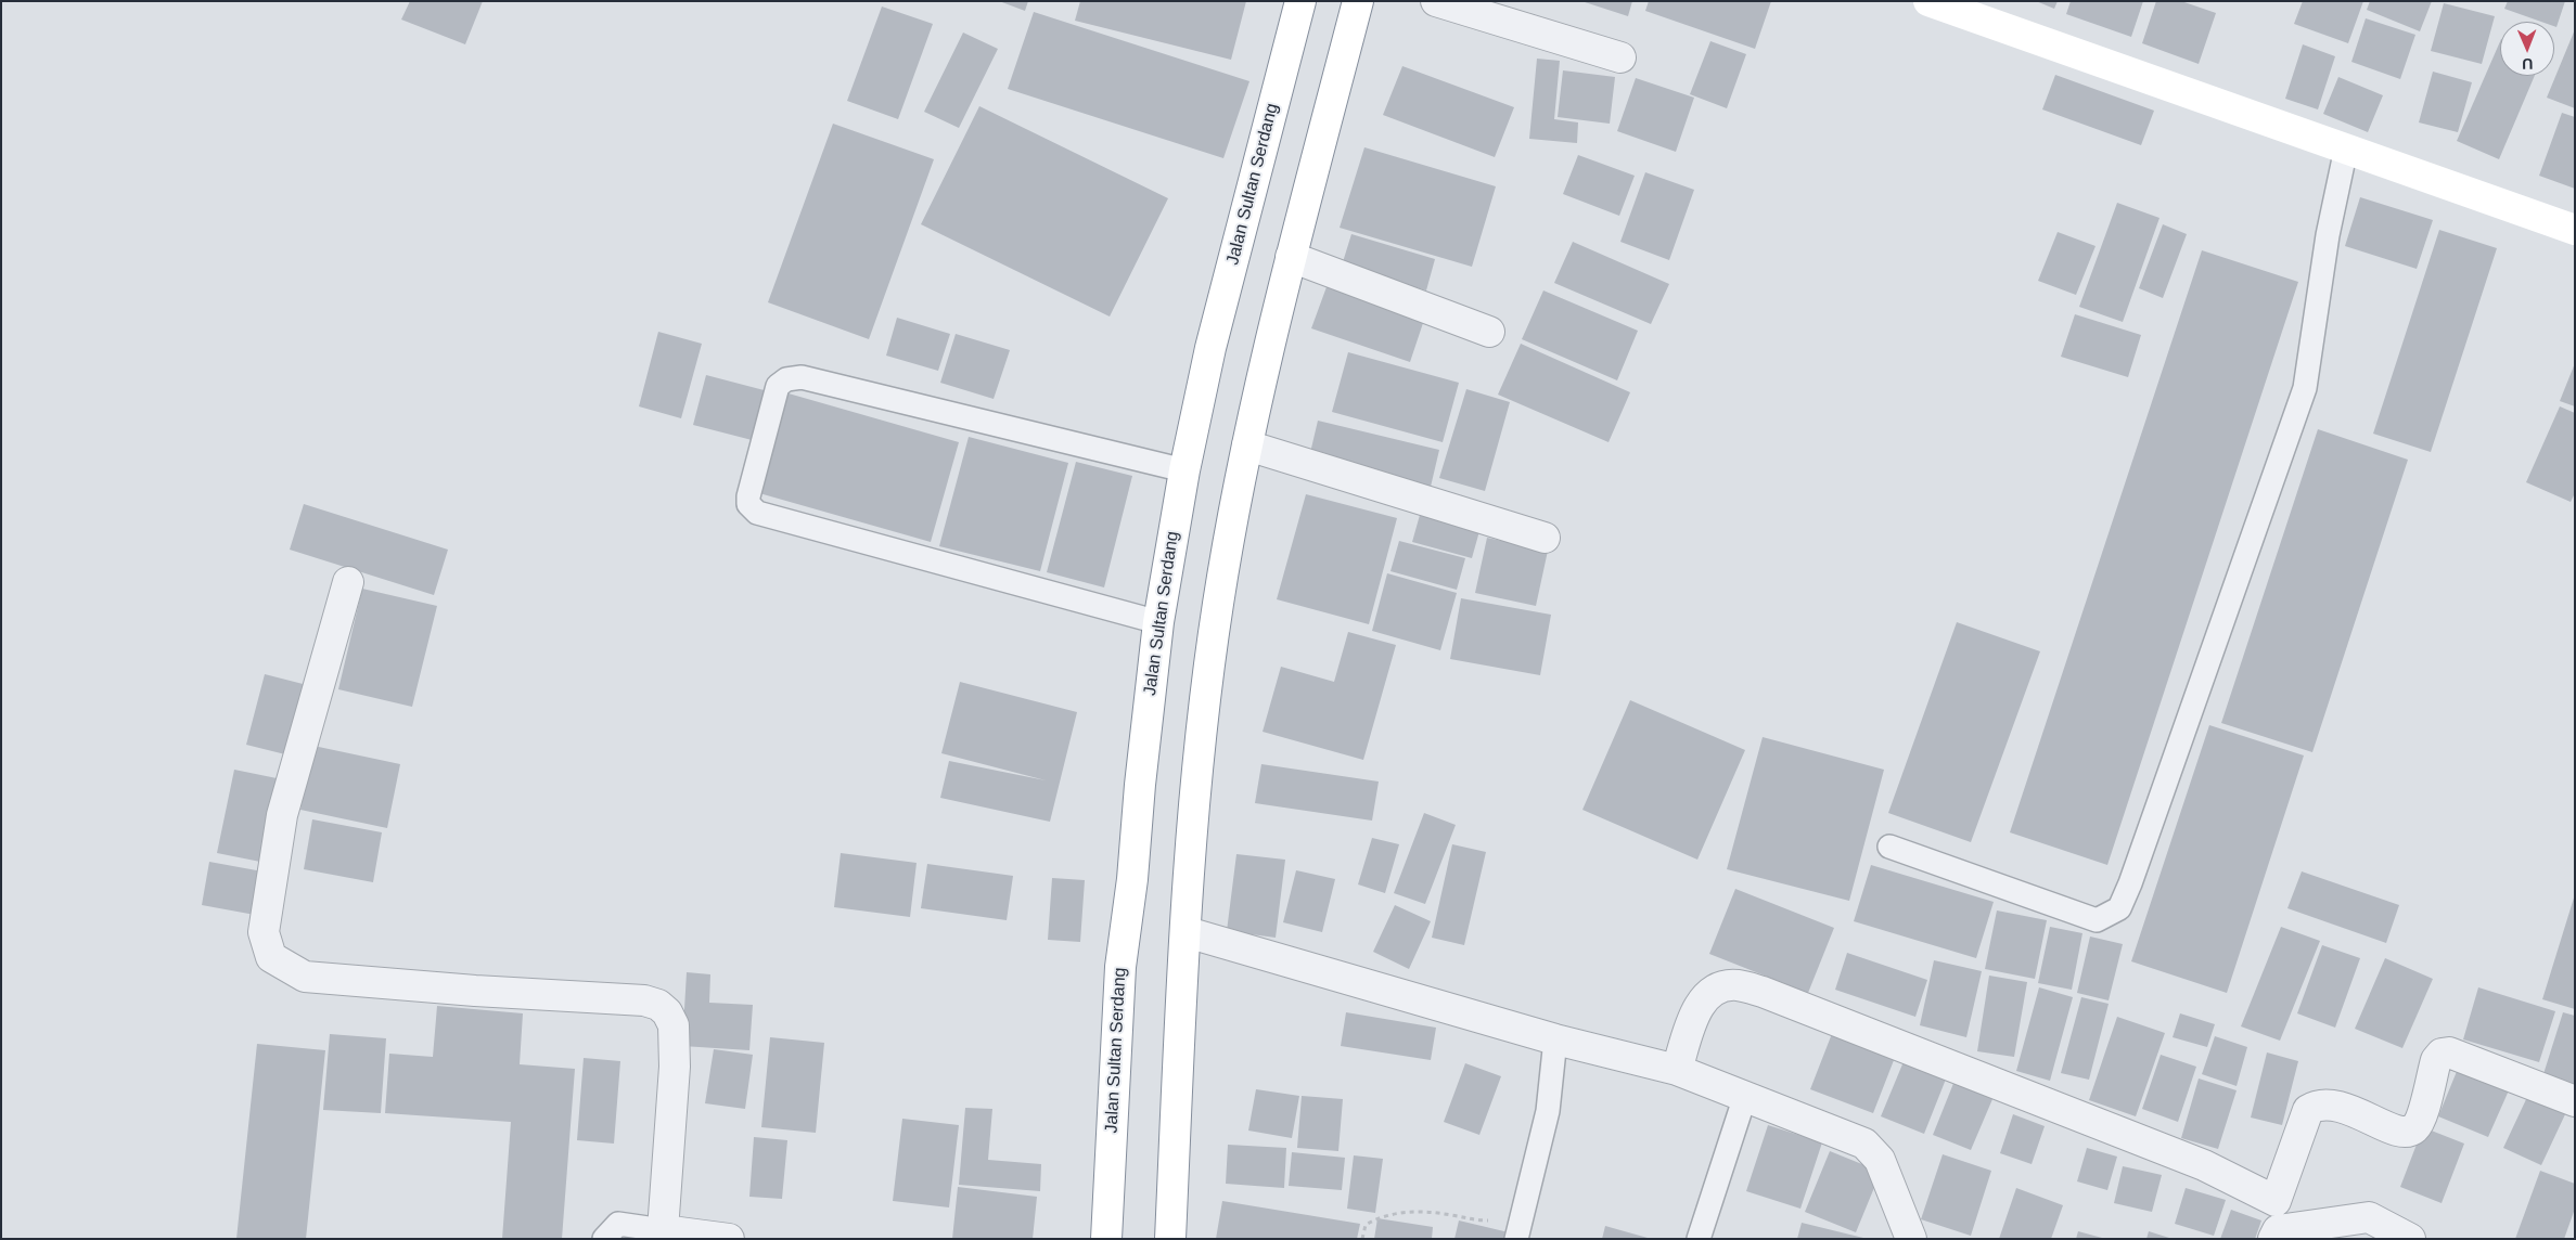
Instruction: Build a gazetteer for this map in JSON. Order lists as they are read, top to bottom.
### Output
{
  "streets": {
    "main road": ["Jalan Sultan Serdang"]
  },
  "north": "bottom"
}
